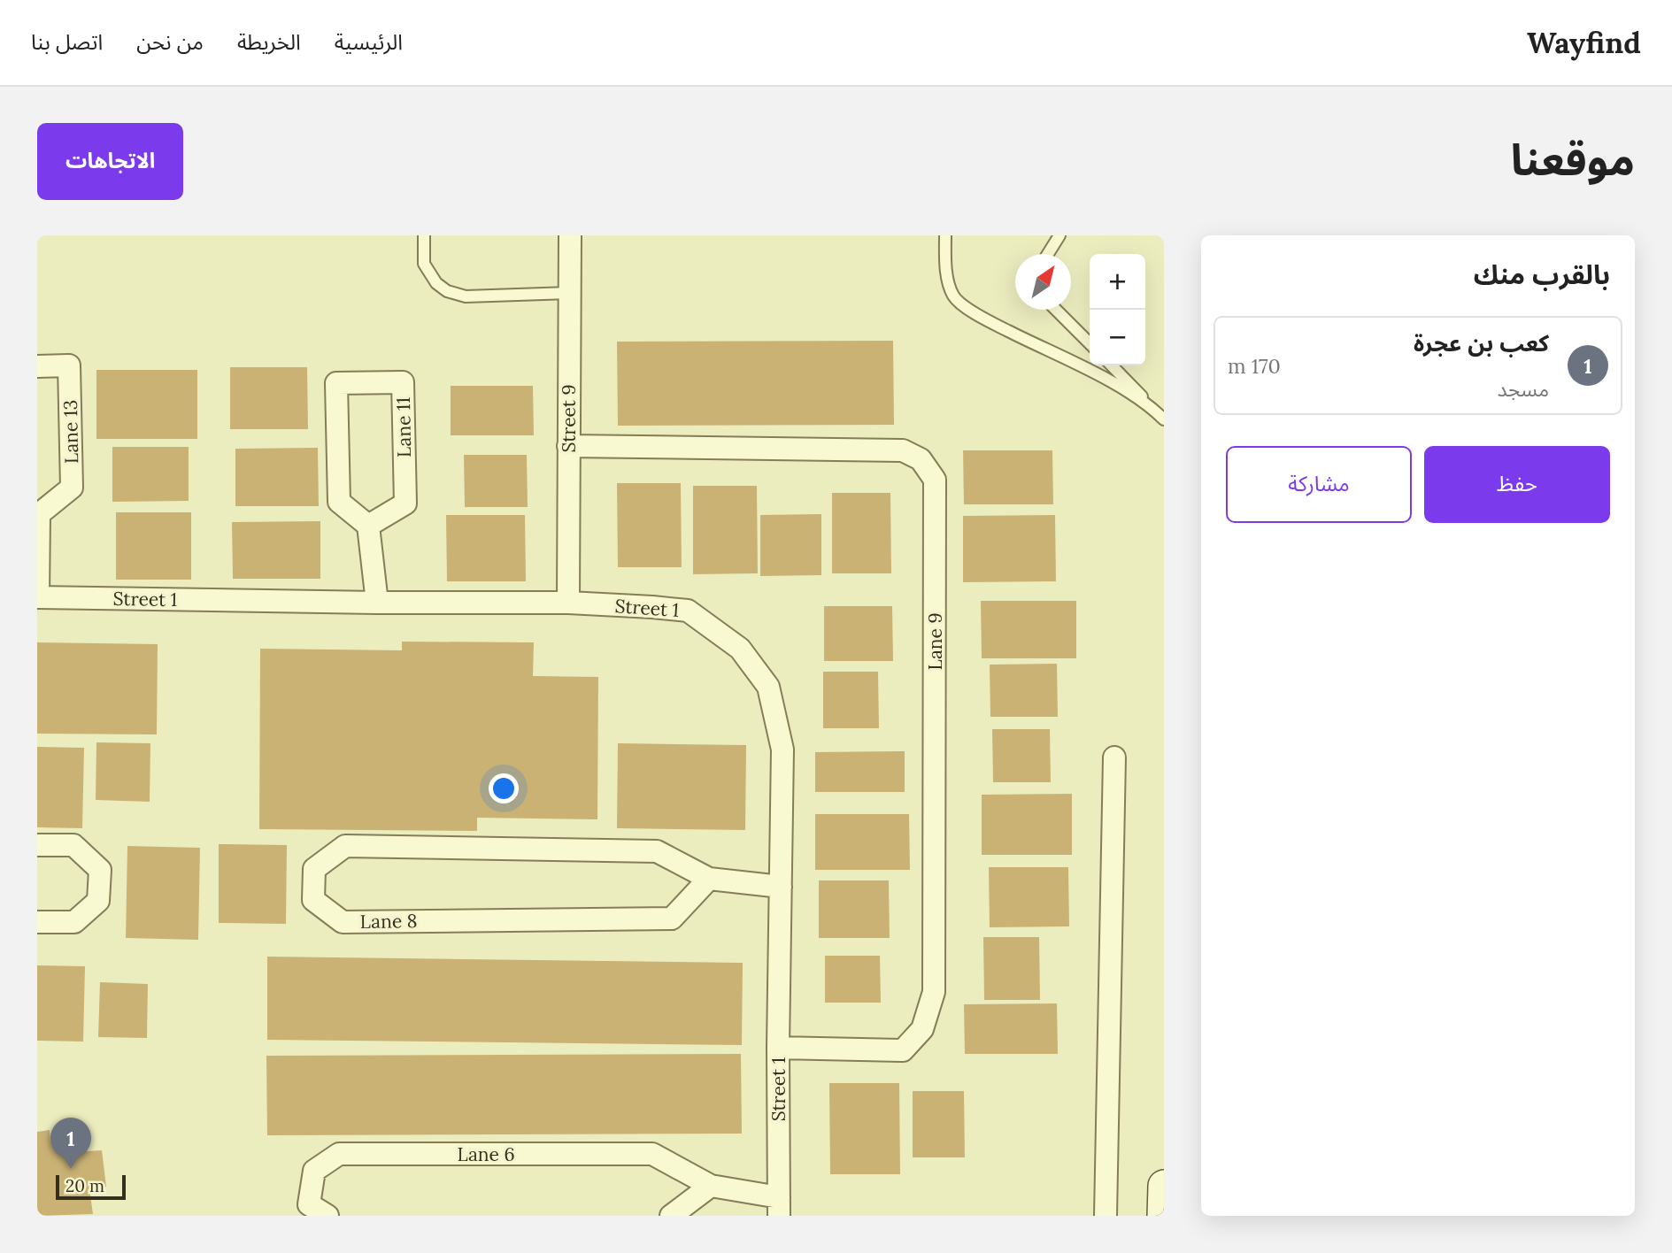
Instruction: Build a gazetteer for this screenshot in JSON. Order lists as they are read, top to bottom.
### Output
{
  "streets": {
    "street": [
      "Street 9",
      "Lane 11",
      "Lane 13",
      "Street 1",
      "Lane 9",
      "Lane 8",
      "Lane 6"
    ]
  },
  "crossings": [
    ["Street 9", "Street 1"],
    ["Street 9", "Lane 9"],
    ["Lane 13", "Street 1"],
    ["Street 1", "Lane 9"],
    ["Street 1", "Lane 8"],
    ["Street 1", "Lane 6"]
  ],
  "scale_bar": "20 m",
  "north": "top right",
  "page": {
    "header": "Wayfind",
    "nav": [
      "الرئيسية",
      "الخريطة",
      "من نحن",
      "اتصل بنا"
    ],
    "title": "موقعنا",
    "buttons": [
      "الاتجاهات",
      ["حفظ", "مشاركة"]
    ],
    "heading": "بالقرب منك",
    "map_buttons": ["+", "−"],
    "list": [
      {
        "mark": "1",
        "name": "كعب بن عجرة",
        "note": "مسجد",
        "value": "170 m"
      }
    ],
    "pins": "1",
    "scale": "20 m"
  }
}
